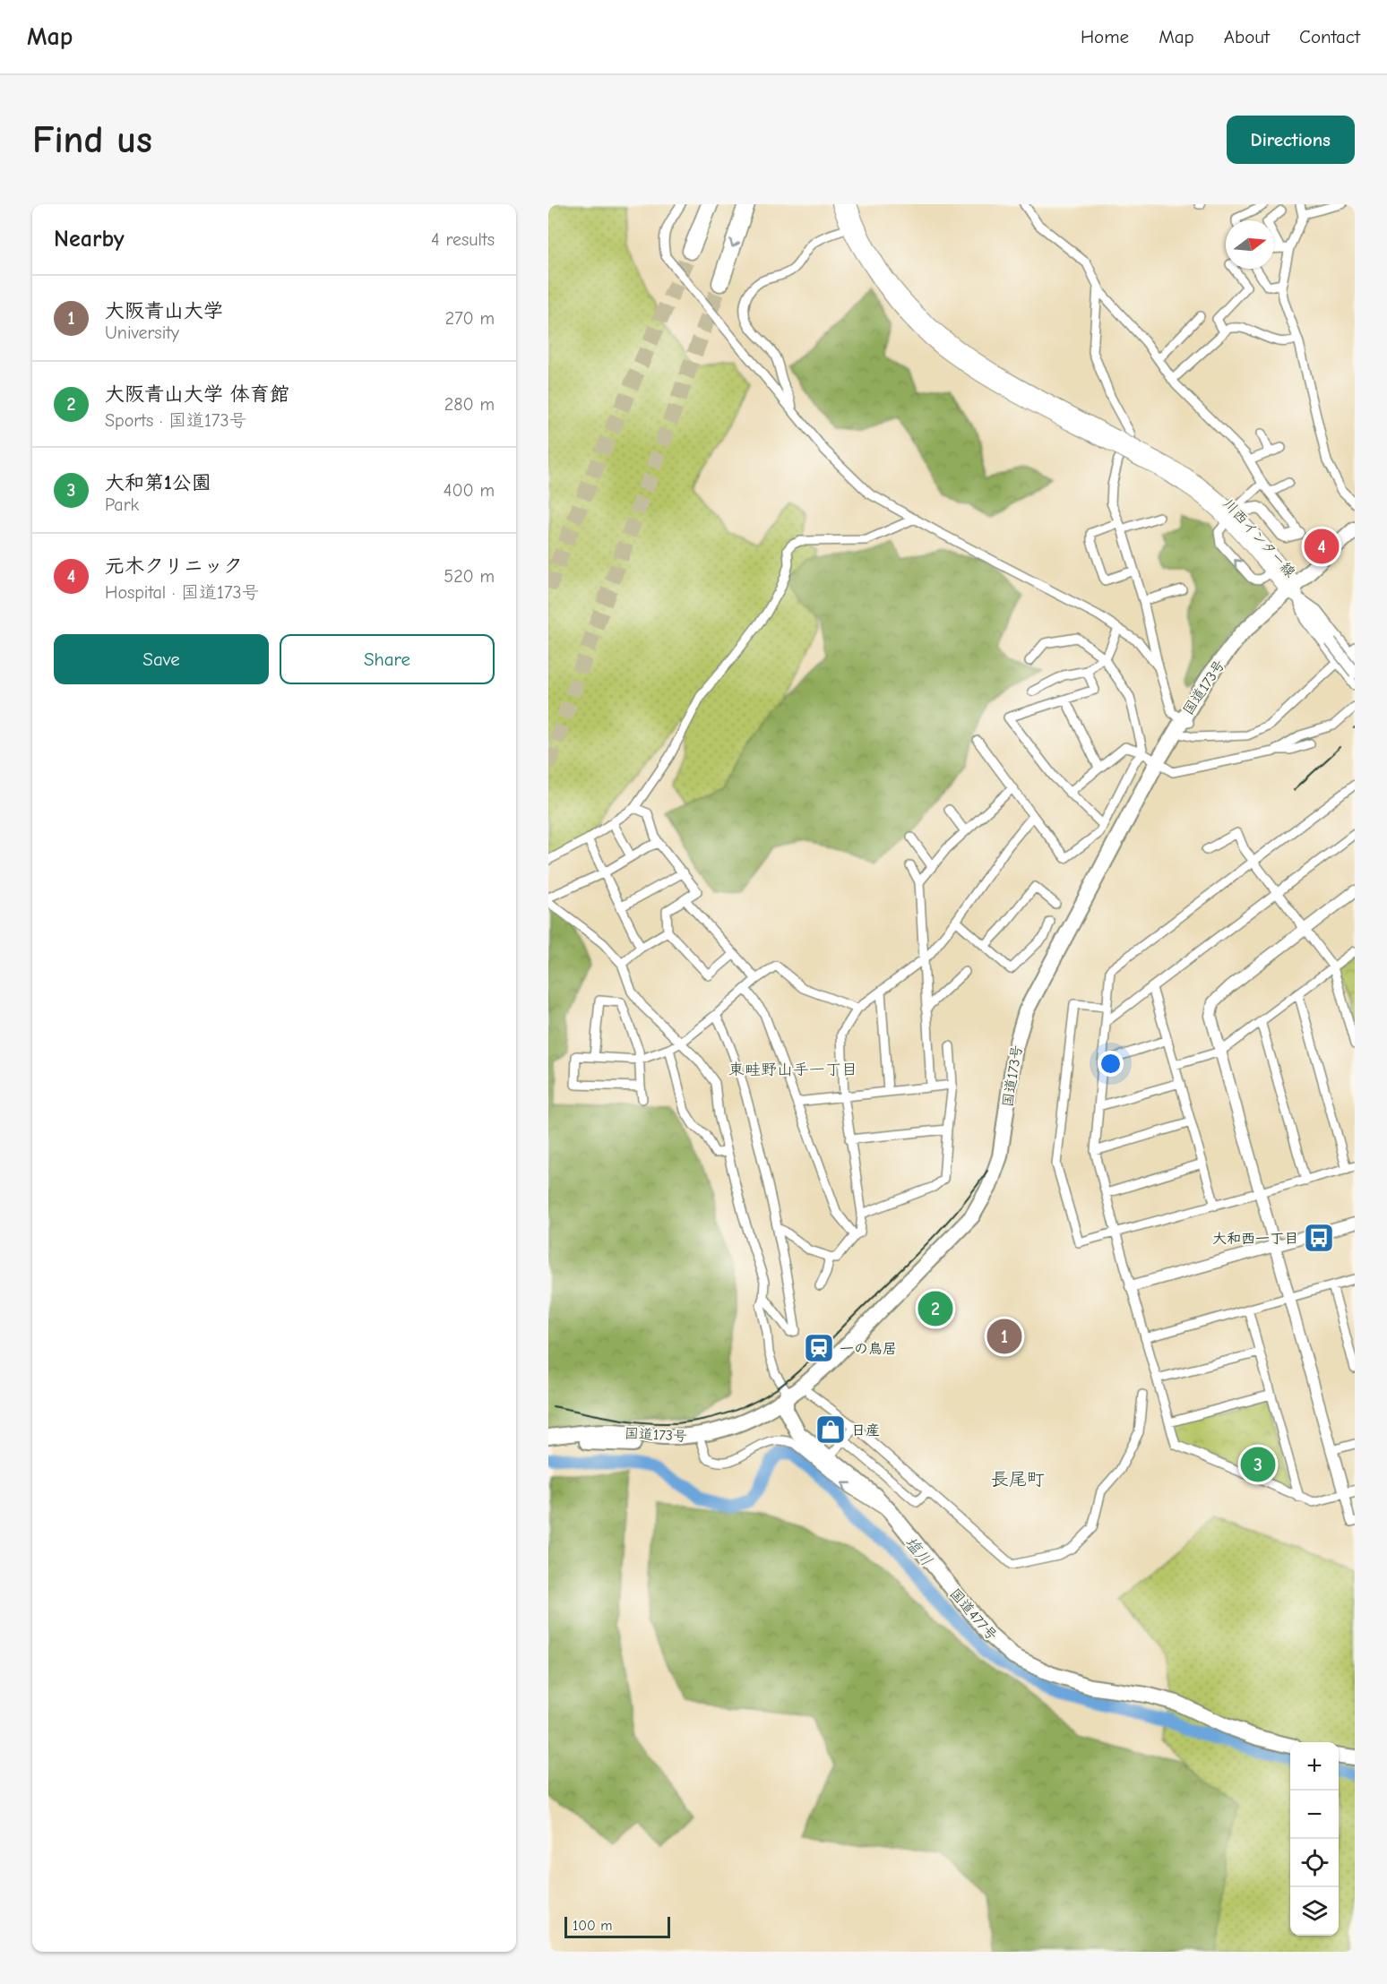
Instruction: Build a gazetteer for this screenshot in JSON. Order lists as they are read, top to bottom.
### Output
{
  "streets": {
    "highway": ["国道173号", "国道477号"],
    "main road": ["川西インター線"]
  },
  "crossings": [
    ["川西インター線", "国道173号"],
    ["国道173号", "国道477号"]
  ],
  "districts": ["東畦野山手一丁目", "長尾町"],
  "water": ["塩川"],
  "places": {
    "bus stop": ["大和西一丁目"],
    "station": ["一の鳥居"],
    "shop": ["日産"]
  },
  "scale_bar": "100 m",
  "north": "right",
  "page": {
    "header": "Map",
    "nav": [
      "Home",
      "Map",
      "About",
      "Contact"
    ],
    "buttons": [
      "Directions",
      ["Save", "Share"]
    ],
    "title": "Find us",
    "heading": ["Nearby", "4 results"],
    "list": [
      {
        "mark": "1",
        "name": "大阪青山大学",
        "note": "University",
        "value": "270 m"
      },
      {
        "mark": "2",
        "name": "大阪青山大学 体育館",
        "note": "Sports · 国道173号",
        "value": "280 m"
      },
      {
        "mark": "3",
        "name": "大和第1公園",
        "note": "Park",
        "value": "400 m"
      },
      {
        "mark": "4",
        "name": "元木クリニック",
        "note": "Hospital · 国道173号",
        "value": "520 m"
      }
    ],
    "pins": [
      "4",
      "2",
      "1",
      "3"
    ],
    "map_buttons": ["+", "−"],
    "scale": "100 m"
  }
}
